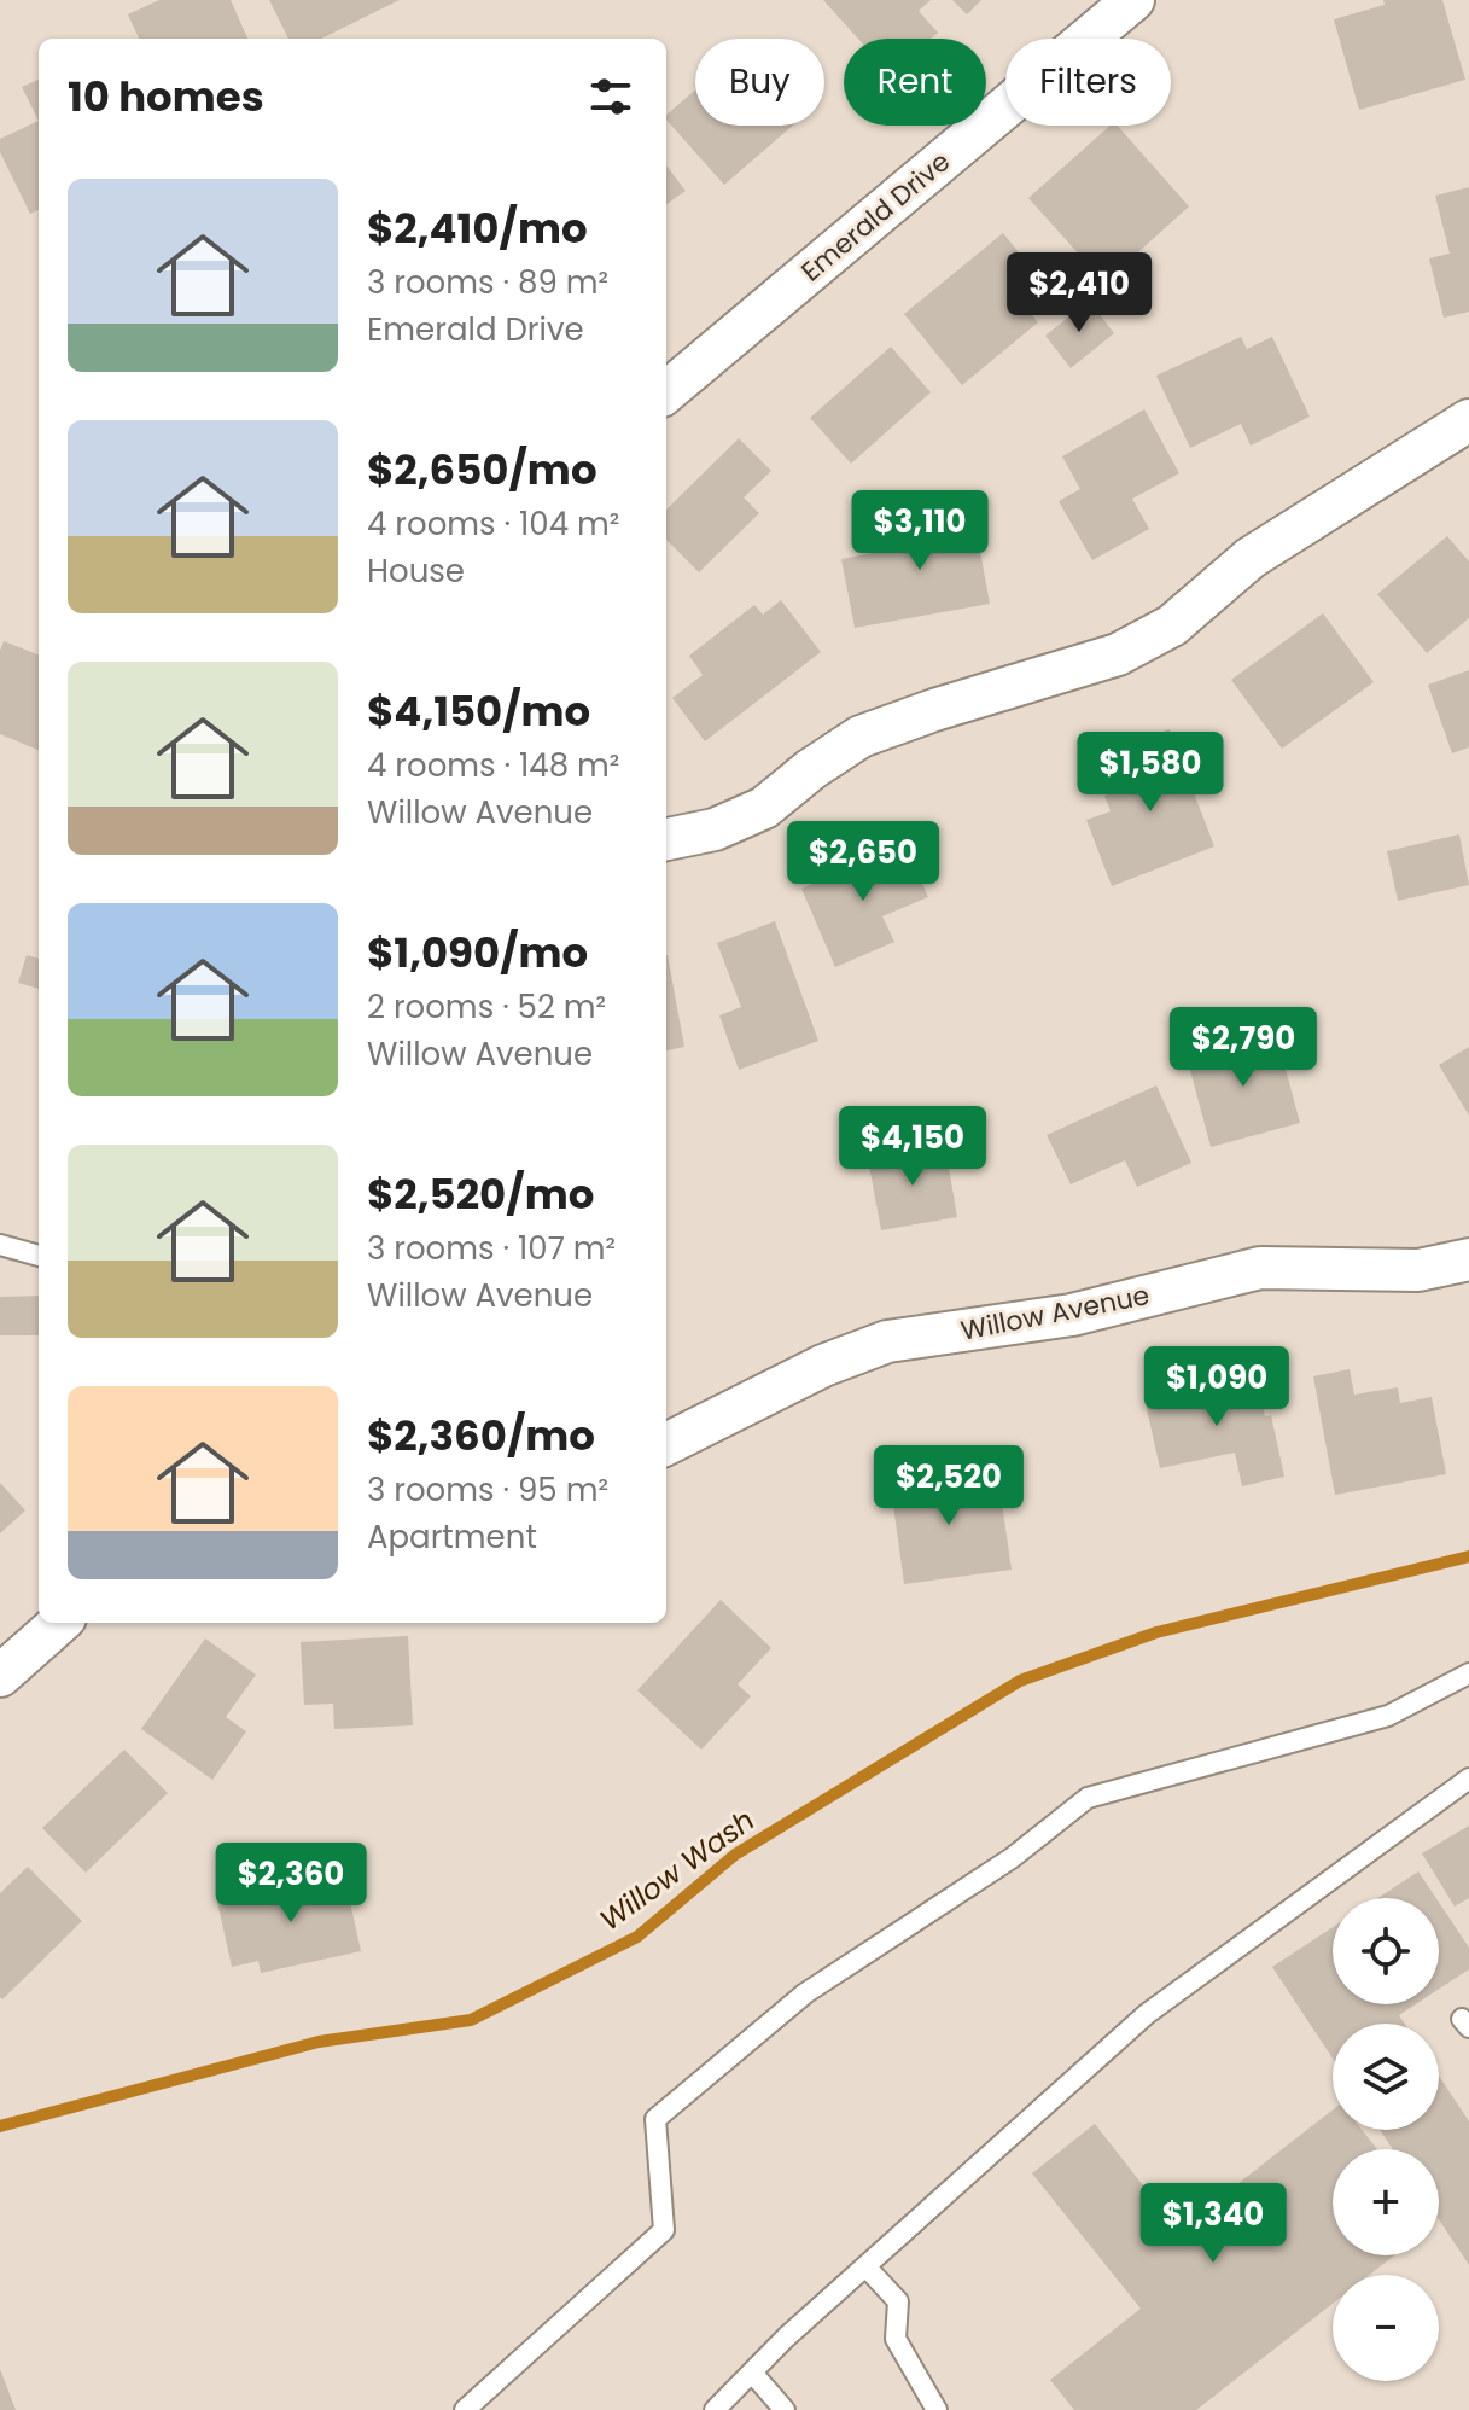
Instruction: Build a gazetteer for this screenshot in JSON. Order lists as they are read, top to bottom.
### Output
{
  "streets": {
    "street": ["Emerald Drive", "Willow Avenue"]
  },
  "water": ["Willow Wash"],
  "page": {
    "chip": ["Buy", "Rent", "Filters"],
    "heading": "10 homes",
    "list": [
      {
        "name": "$2,410/mo",
        "note": "3 rooms · 89 m² · Emerald Drive"
      },
      {
        "name": "$2,650/mo",
        "note": "4 rooms · 104 m² · House"
      },
      {
        "name": "$4,150/mo",
        "note": "4 rooms · 148 m² · Willow Avenue"
      },
      {
        "name": "$1,090/mo",
        "note": "2 rooms · 52 m² · Willow Avenue"
      },
      {
        "name": "$2,520/mo",
        "note": "3 rooms · 107 m² · Willow Avenue"
      },
      {
        "name": "$2,360/mo",
        "note": "3 rooms · 95 m² · Apartment"
      }
    ],
    "price": [
      "$2,410",
      "$3,110",
      "$1,580",
      "$2,650",
      "$2,790",
      "$4,150",
      "$1,090",
      "$2,520",
      "$2,360",
      "$1,340"
    ],
    "map_buttons": ["+", "−"]
  }
}
